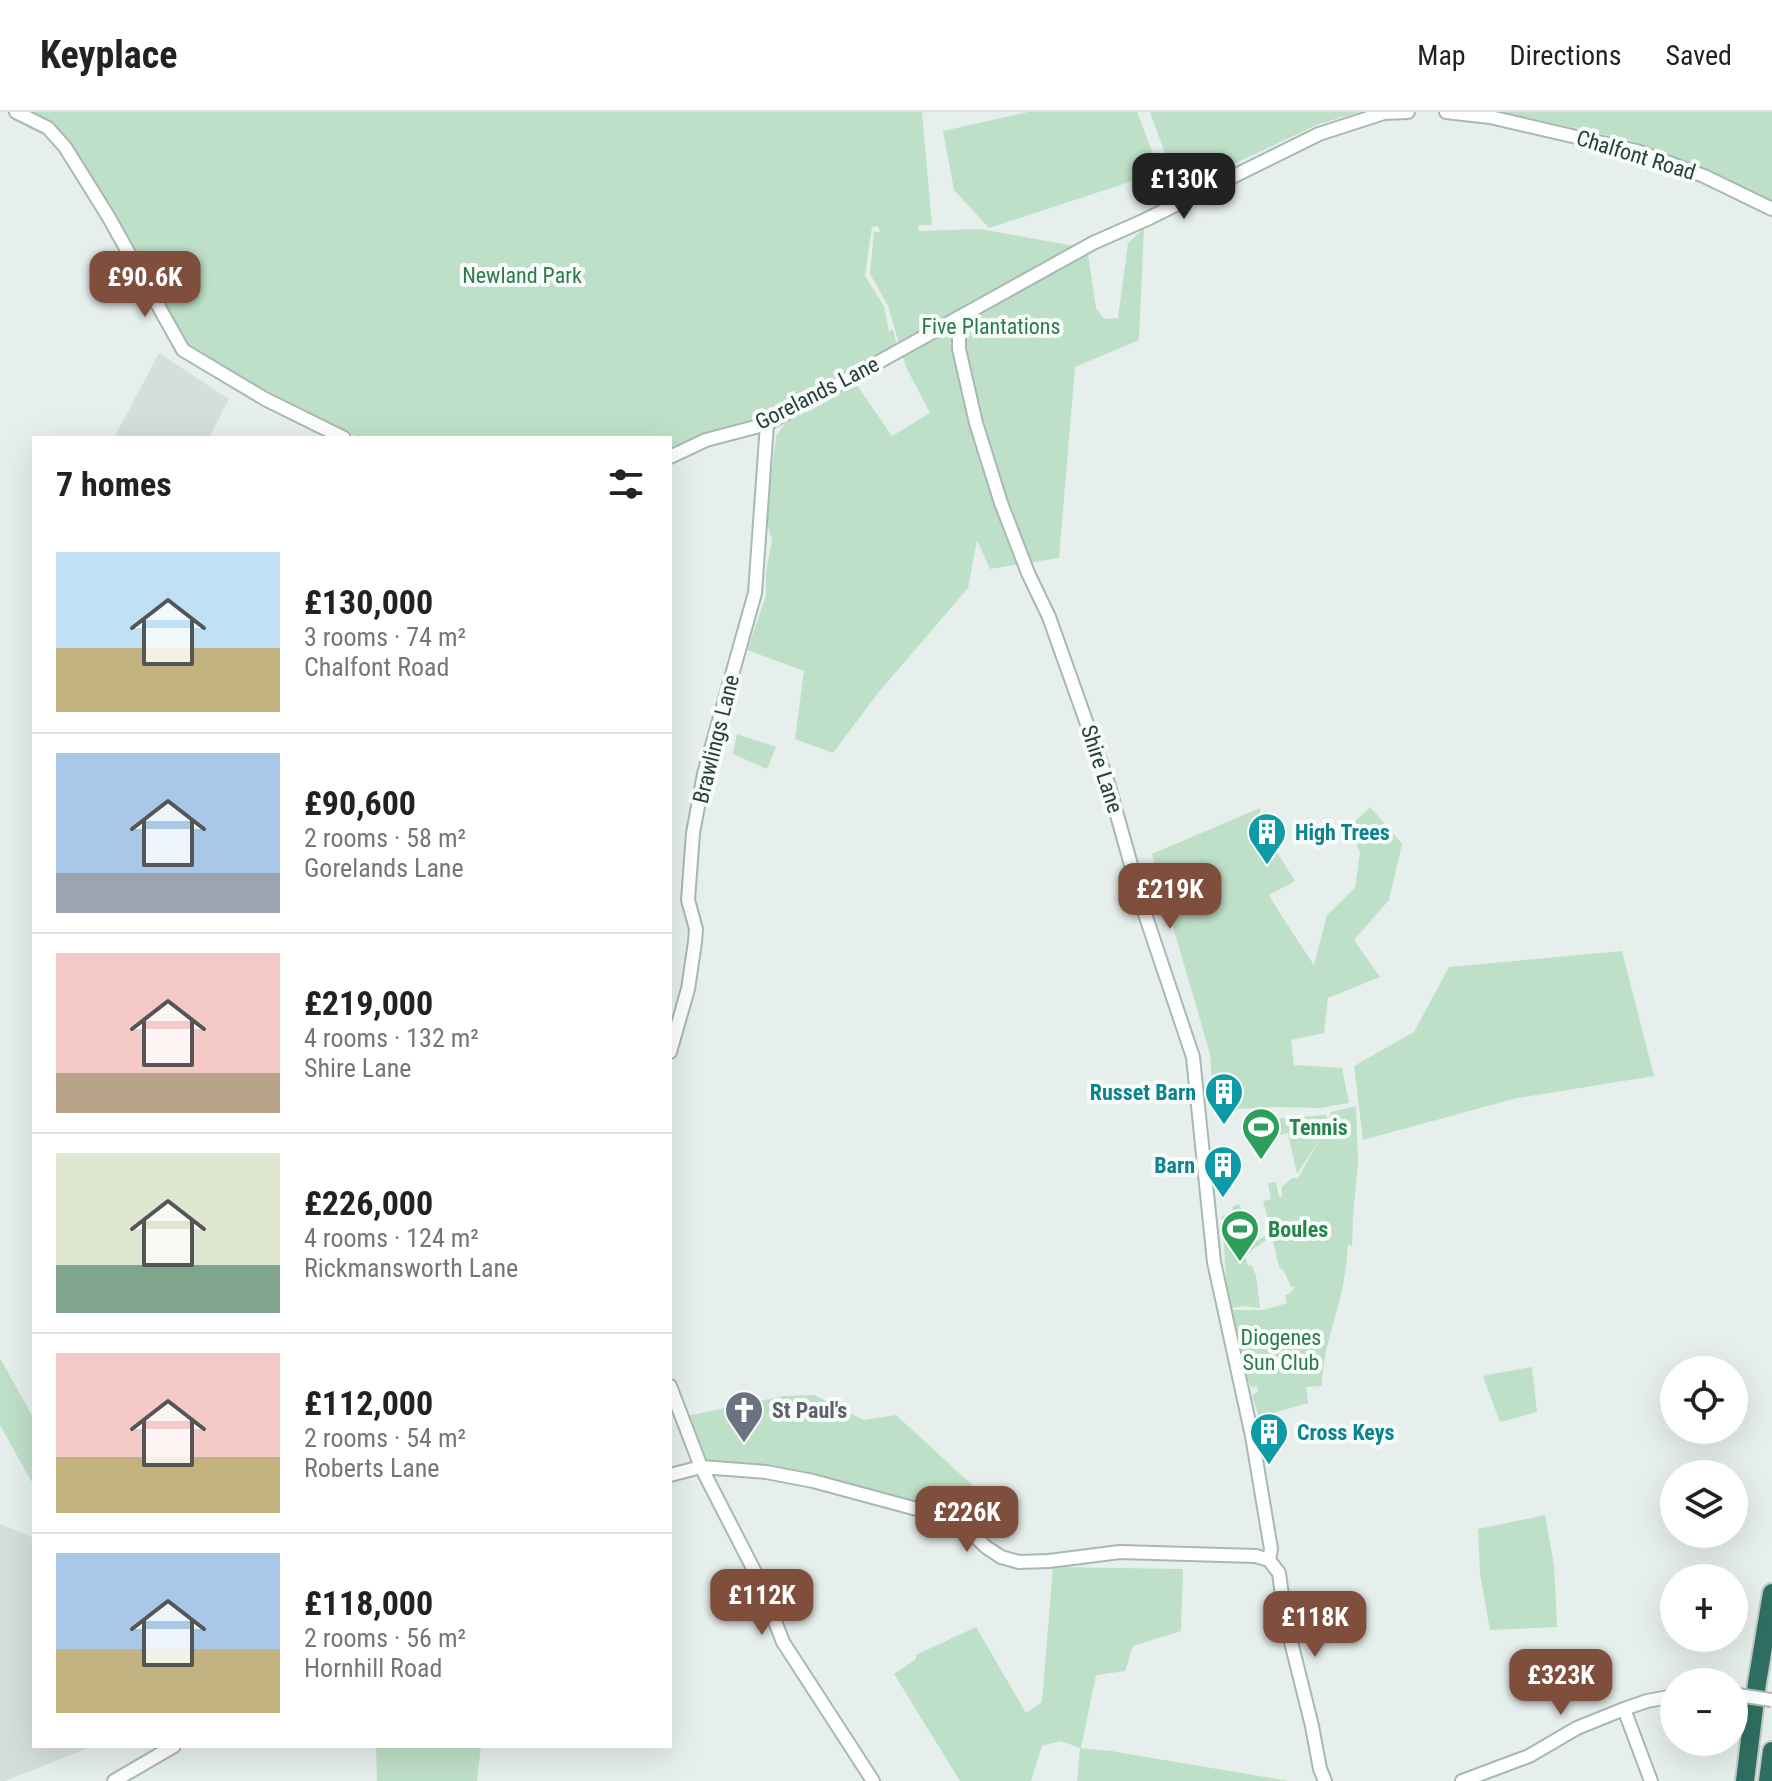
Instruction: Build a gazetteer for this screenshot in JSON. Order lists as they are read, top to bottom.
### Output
{
  "streets": {
    "street": [
      "Chalfont Road",
      "Gorelands Lane",
      "Brawlings Lane",
      "Shire Lane"
    ]
  },
  "crossings": [
    ["Gorelands Lane", "Brawlings Lane"],
    ["Gorelands Lane", "Shire Lane"]
  ],
  "parks": ["Newland Park", "Five Plantations", "Diogenes Sun Club"],
  "places": {
    "building": [
      "High Trees",
      "Russet Barn",
      "Barn",
      "Cross Keys"
    ],
    "sports": ["Tennis", "Boules"],
    "church": ["St Paul's"]
  },
  "page": {
    "header": "Keyplace",
    "nav": ["Map", "Directions", "Saved"],
    "price": [
      "£130K",
      "£90.6K",
      "£219K",
      "£226K",
      "£112K",
      "£118K",
      "£323K"
    ],
    "heading": "7 homes",
    "list": [
      {
        "name": "£130,000",
        "note": "3 rooms · 74 m² · Chalfont Road"
      },
      {
        "name": "£90,600",
        "note": "2 rooms · 58 m² · Gorelands Lane"
      },
      {
        "name": "£219,000",
        "note": "4 rooms · 132 m² · Shire Lane"
      },
      {
        "name": "£226,000",
        "note": "4 rooms · 124 m² · Rickmansworth Lane"
      },
      {
        "name": "£112,000",
        "note": "2 rooms · 54 m² · Roberts Lane"
      },
      {
        "name": "£118,000",
        "note": "2 rooms · 56 m² · Hornhill Road"
      }
    ],
    "map_buttons": ["+", "−"]
  }
}
